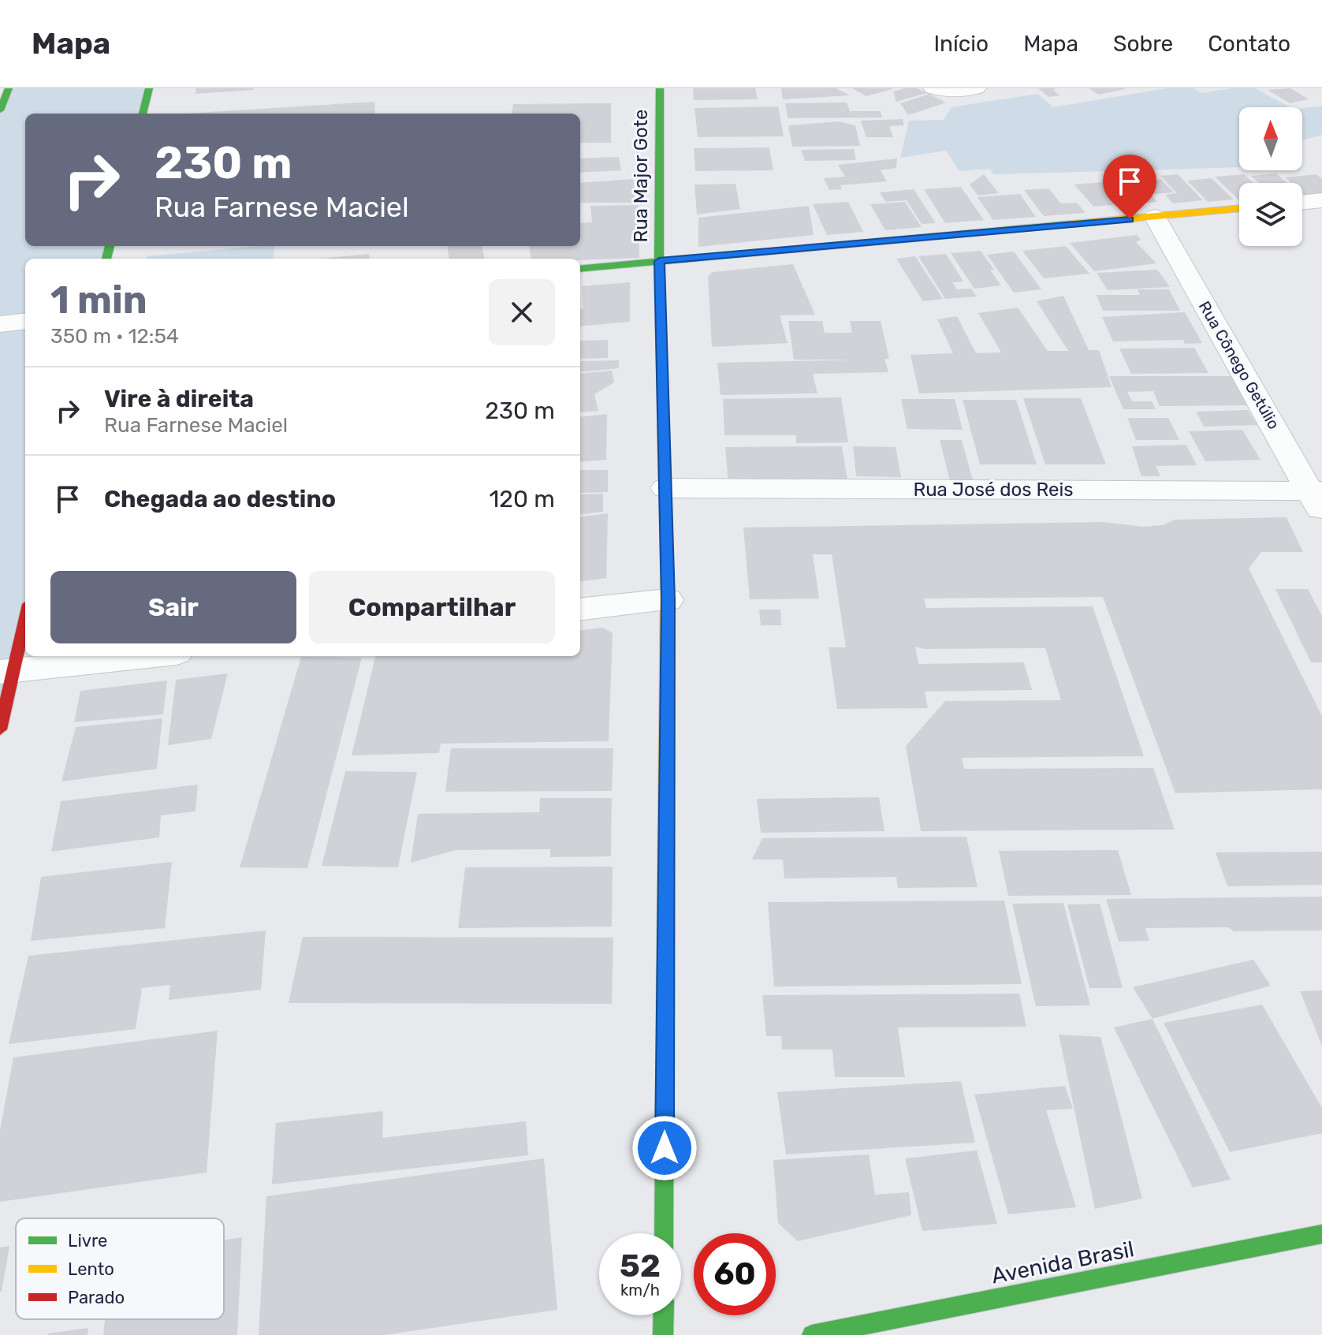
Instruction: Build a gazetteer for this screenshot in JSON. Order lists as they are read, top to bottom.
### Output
{
  "streets": {
    "main road": ["Rua Major Gote", "Avenida Brasil"],
    "street": ["Rua Cônego Getúlio", "Rua José dos Reis"]
  },
  "crossings": [
    ["Rua Major Gote", "Rua José dos Reis"],
    ["Rua Cônego Getúlio", "Rua José dos Reis"]
  ],
  "legend": ["Livre", "Lento", "Parado"],
  "north": "top",
  "page": {
    "header": "Mapa",
    "nav": [
      "Início",
      "Mapa",
      "Sobre",
      "Contato"
    ],
    "turn": ["230 m", "Rua Farnese Maciel"],
    "heading": ["1 min", "350 m · 12:54"],
    "list": [
      {
        "name": "Vire à direita",
        "note": "Rua Farnese Maciel",
        "value": "230 m"
      },
      {
        "name": "Chegada ao destino",
        "value": "120 m"
      }
    ],
    "buttons": ["Sair", "Compartilhar"],
    "speed": "52 km/h",
    "limit": "60"
  }
}
